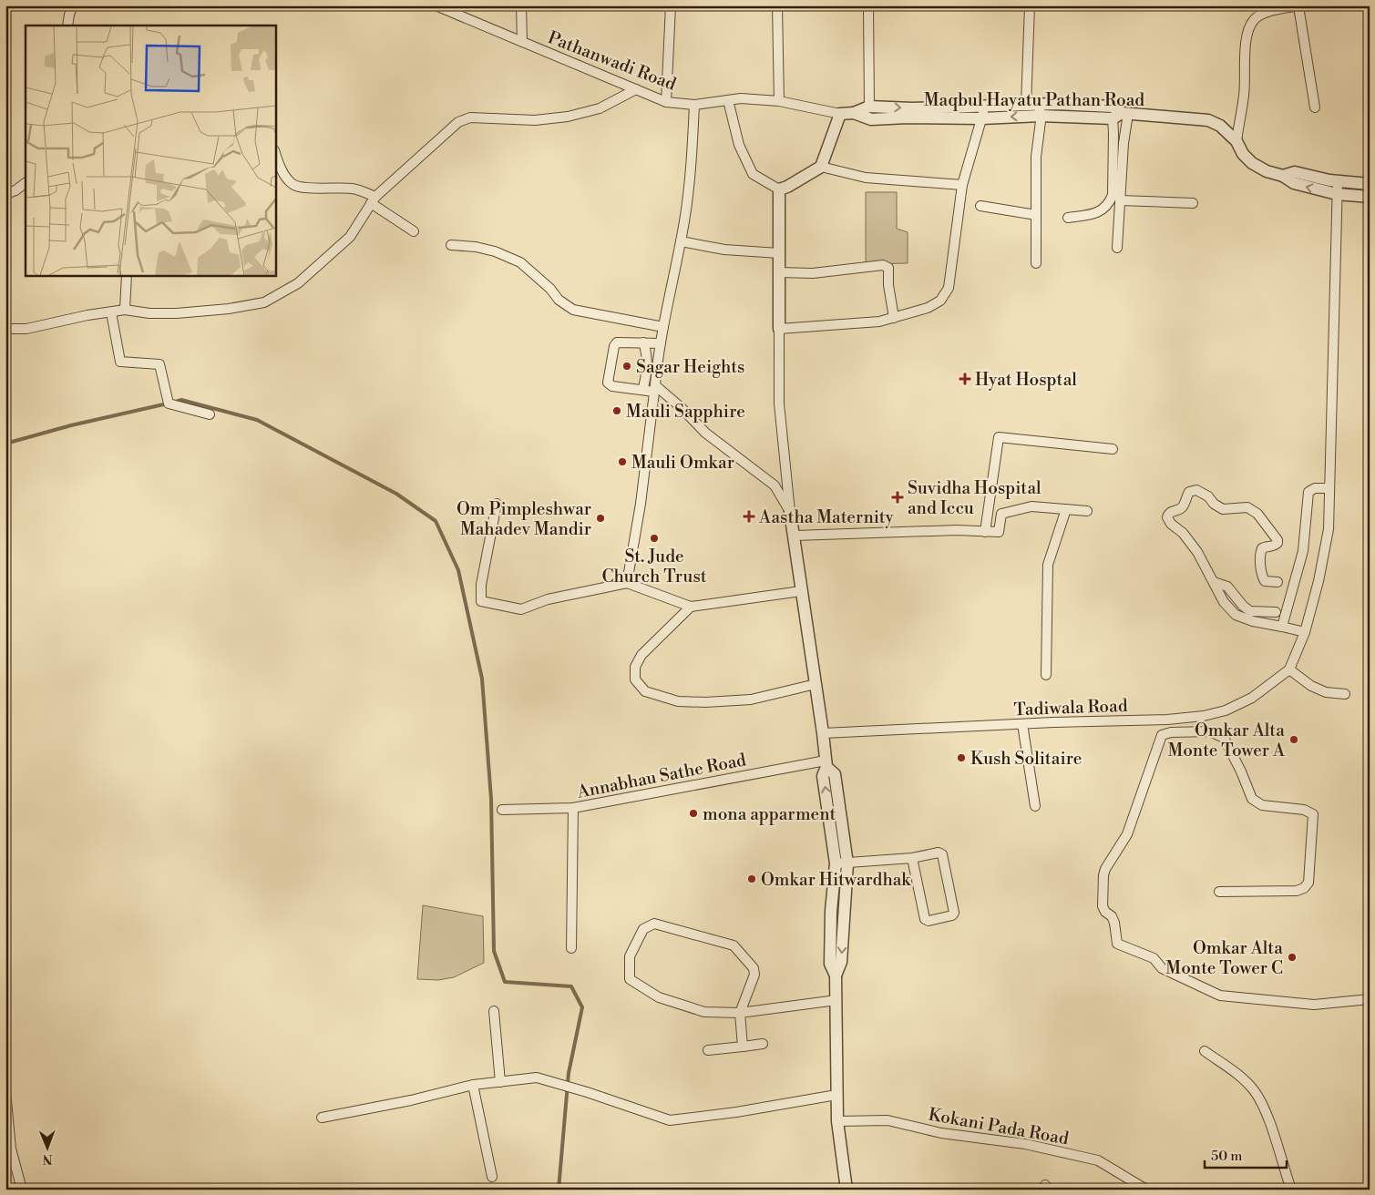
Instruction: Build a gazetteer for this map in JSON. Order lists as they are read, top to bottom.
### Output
{
  "streets": {
    "street": [
      "Pathanwadi Road",
      "Maqbul Hayatu Pathan Road",
      "Tadiwala Road",
      "Annabhau Sathe Road",
      "Kokani Pada Road"
    ]
  },
  "crossings": [
    ["Pathanwadi Road", "Maqbul Hayatu Pathan Road"]
  ],
  "places": {
    "other": [
      "Sagar Heights",
      "Mauli Sapphire",
      "Mauli Omkar",
      "Om Pimpleshwar Mahadev Mandir",
      "St. Jude Church Trust",
      "Omkar Alta Monte Tower A",
      "Kush Solitaire",
      "mona apparment",
      "Omkar Hitwardhak",
      "Omkar Alta Monte Tower C"
    ],
    "health": ["Hyat Hosptal", "Suvidha Hospital and Iccu", "Aastha Maternity"]
  },
  "scale_bar": "50 m",
  "north": "bottom"
}
